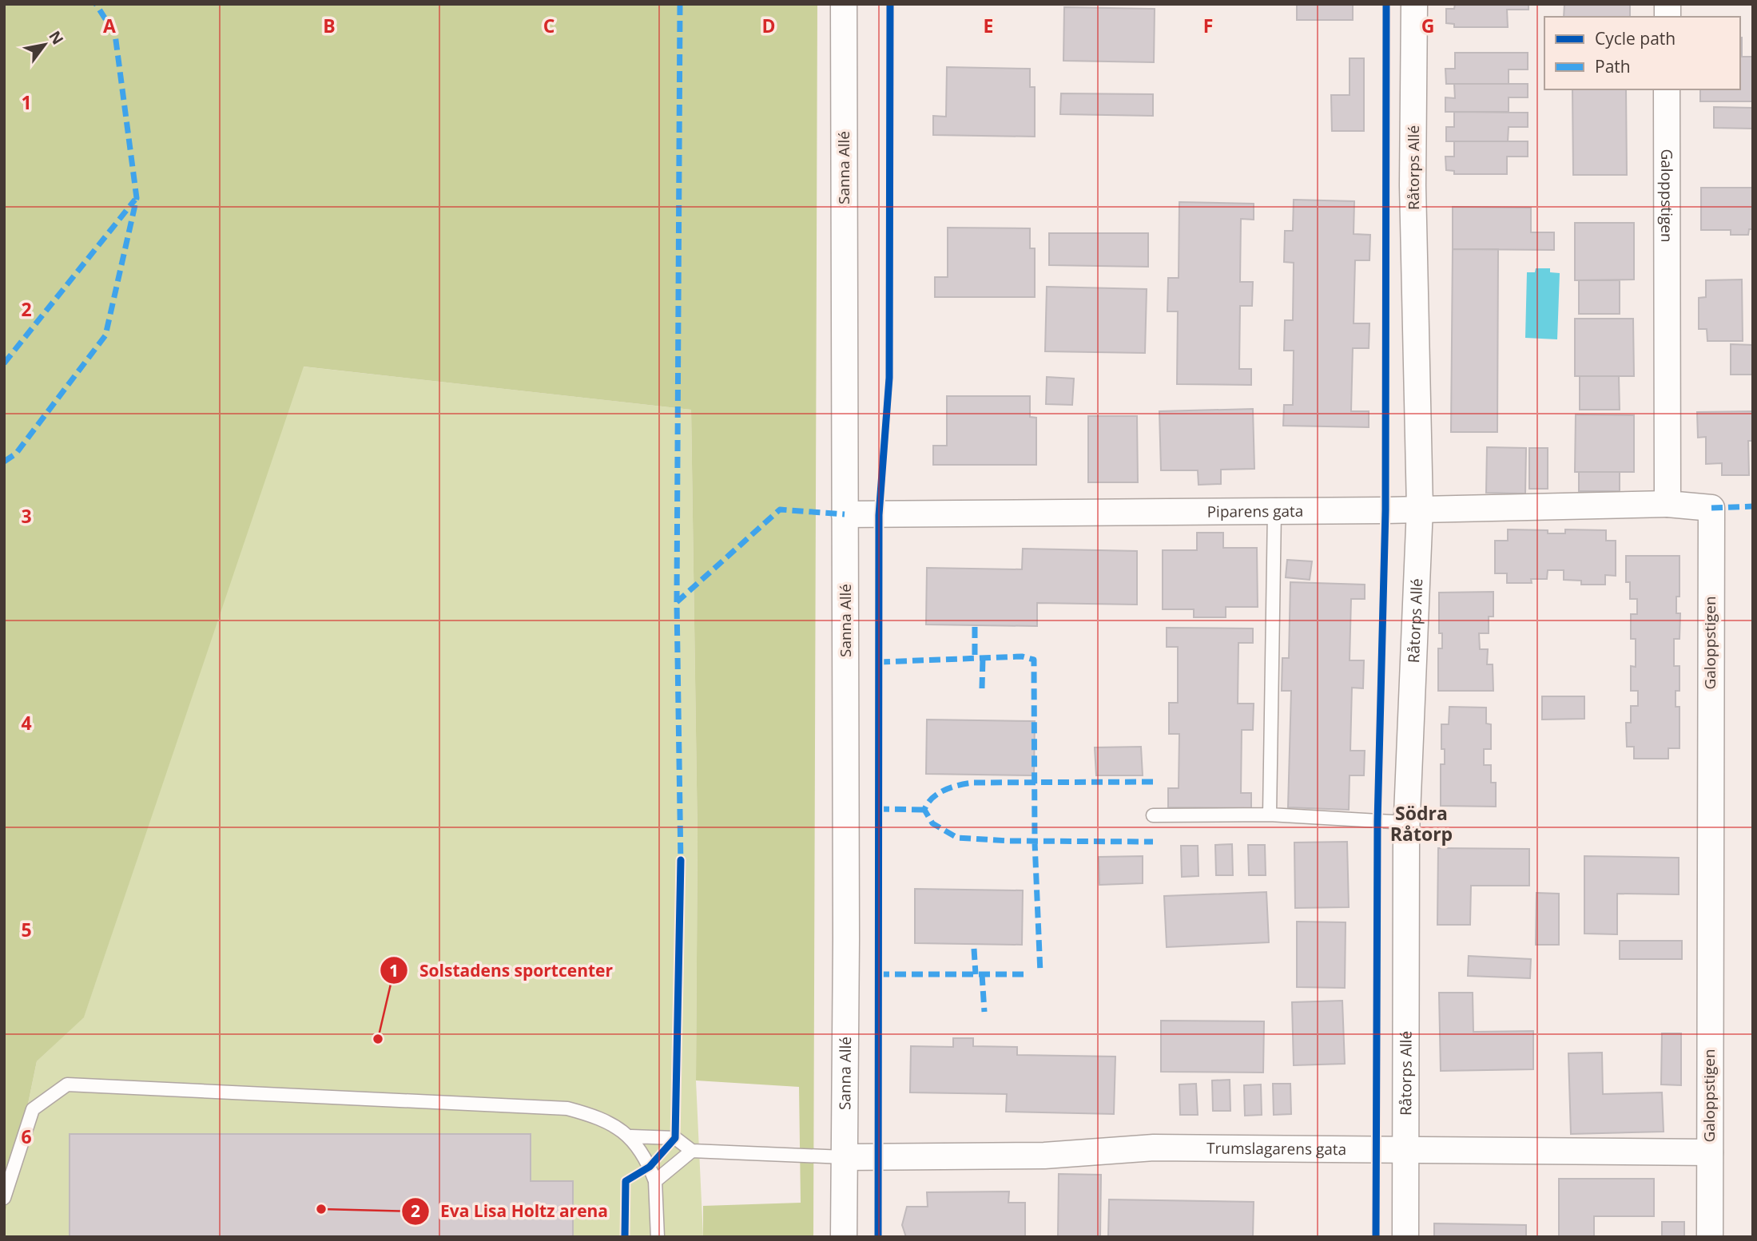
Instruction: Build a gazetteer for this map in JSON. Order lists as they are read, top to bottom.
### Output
{
  "streets": {
    "street": [
      "Sanna Allé",
      "Råtorps Allé",
      "Galoppstigen",
      "Piparens gata",
      "Trumslagarens gata"
    ]
  },
  "crossings": [
    ["Sanna Allé", "Piparens gata"],
    ["Sanna Allé", "Trumslagarens gata"],
    ["Råtorps Allé", "Piparens gata"],
    ["Råtorps Allé", "Trumslagarens gata"],
    ["Galoppstigen", "Piparens gata"],
    ["Galoppstigen", "Trumslagarens gata"]
  ],
  "districts": ["Södra Råtorp"],
  "places": ["Solstadens sportcenter", "Eva Lisa Holtz arena"],
  "legend": ["Cycle path", "Path"],
  "north": "top right",
  "grid": {
    "columns": [
      "A",
      "B",
      "C",
      "D",
      "E",
      "F",
      "G"
    ],
    "rows": [
      "1",
      "2",
      "3",
      "4",
      "5",
      "6"
    ]
  }
}
